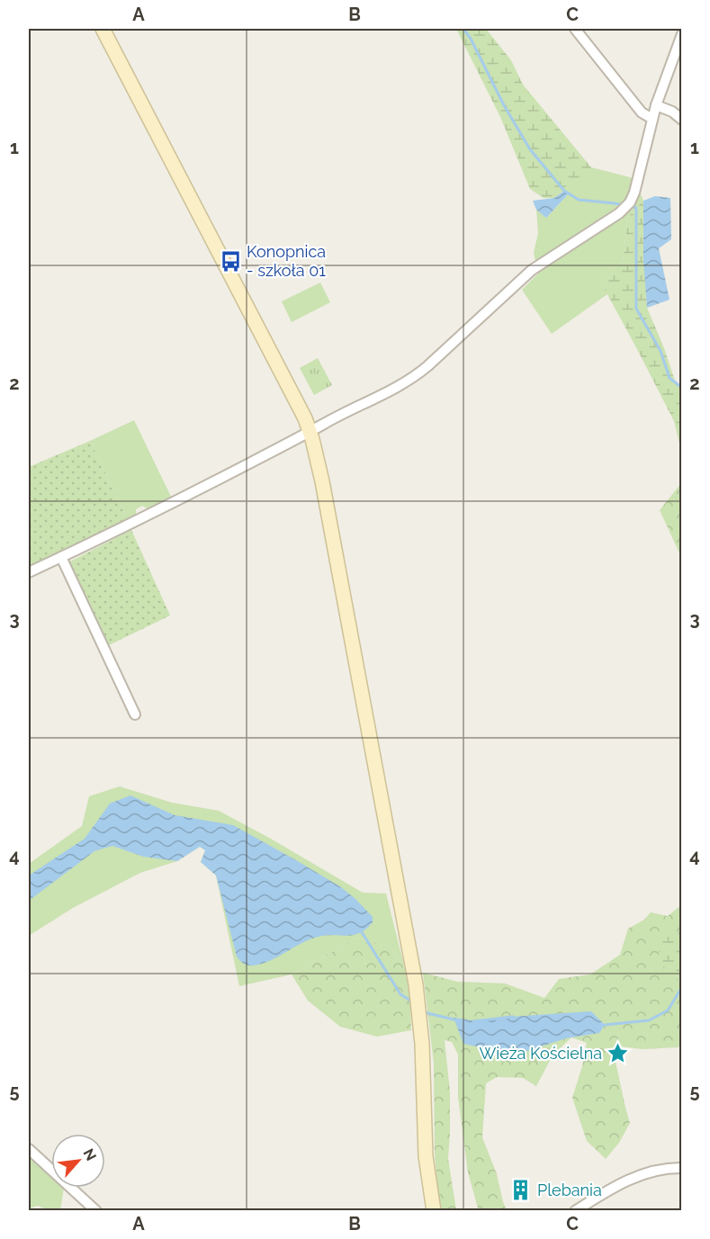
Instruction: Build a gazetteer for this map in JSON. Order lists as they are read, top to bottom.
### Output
{
  "places": {
    "bus stop": ["Konopnica - szkoła 01"],
    "place": ["Wieża Kościelna"],
    "building": ["Plebania"]
  },
  "north": "top right",
  "grid": {
    "columns": ["A", "B", "C"],
    "rows": [
      "1",
      "2",
      "3",
      "4",
      "5"
    ]
  }
}
